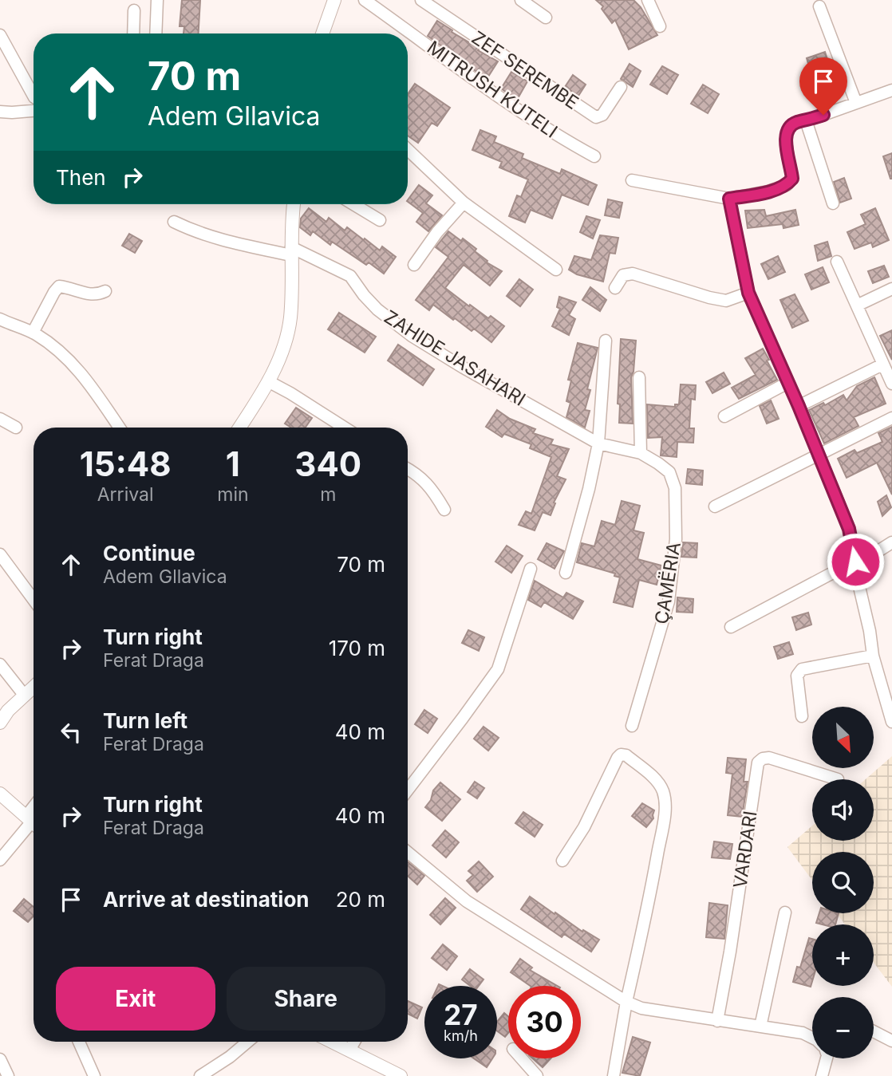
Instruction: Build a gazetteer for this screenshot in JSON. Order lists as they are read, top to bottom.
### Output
{
  "streets": {
    "street": [
      "ZEF SEREMBE",
      "MITRUSH KUTELI",
      "ZAHIDE JASAHARI",
      "ÇAMËRIA",
      "VARDARI"
    ]
  },
  "crossings": [
    ["ZAHIDE JASAHARI", "ÇAMËRIA"]
  ],
  "north": "bottom right",
  "page": {
    "turn": ["70 m", "Adem Gllavica"],
    "then": "Then",
    "eta": [
      "15:48",
      "Arrival",
      "1",
      "min",
      "340",
      "m"
    ],
    "list": [
      {
        "name": "Continue",
        "note": "Adem Gllavica",
        "value": "70 m"
      },
      {
        "name": "Turn right",
        "note": "Ferat Draga",
        "value": "170 m"
      },
      {
        "name": "Turn left",
        "note": "Ferat Draga",
        "value": "40 m"
      },
      {
        "name": "Turn right",
        "note": "Ferat Draga",
        "value": "40 m"
      },
      {
        "name": "Arrive at destination",
        "value": "20 m"
      }
    ],
    "map_buttons": ["+", "−"],
    "buttons": ["Exit", "Share"],
    "speed": "27 km/h",
    "limit": "30"
  }
}
